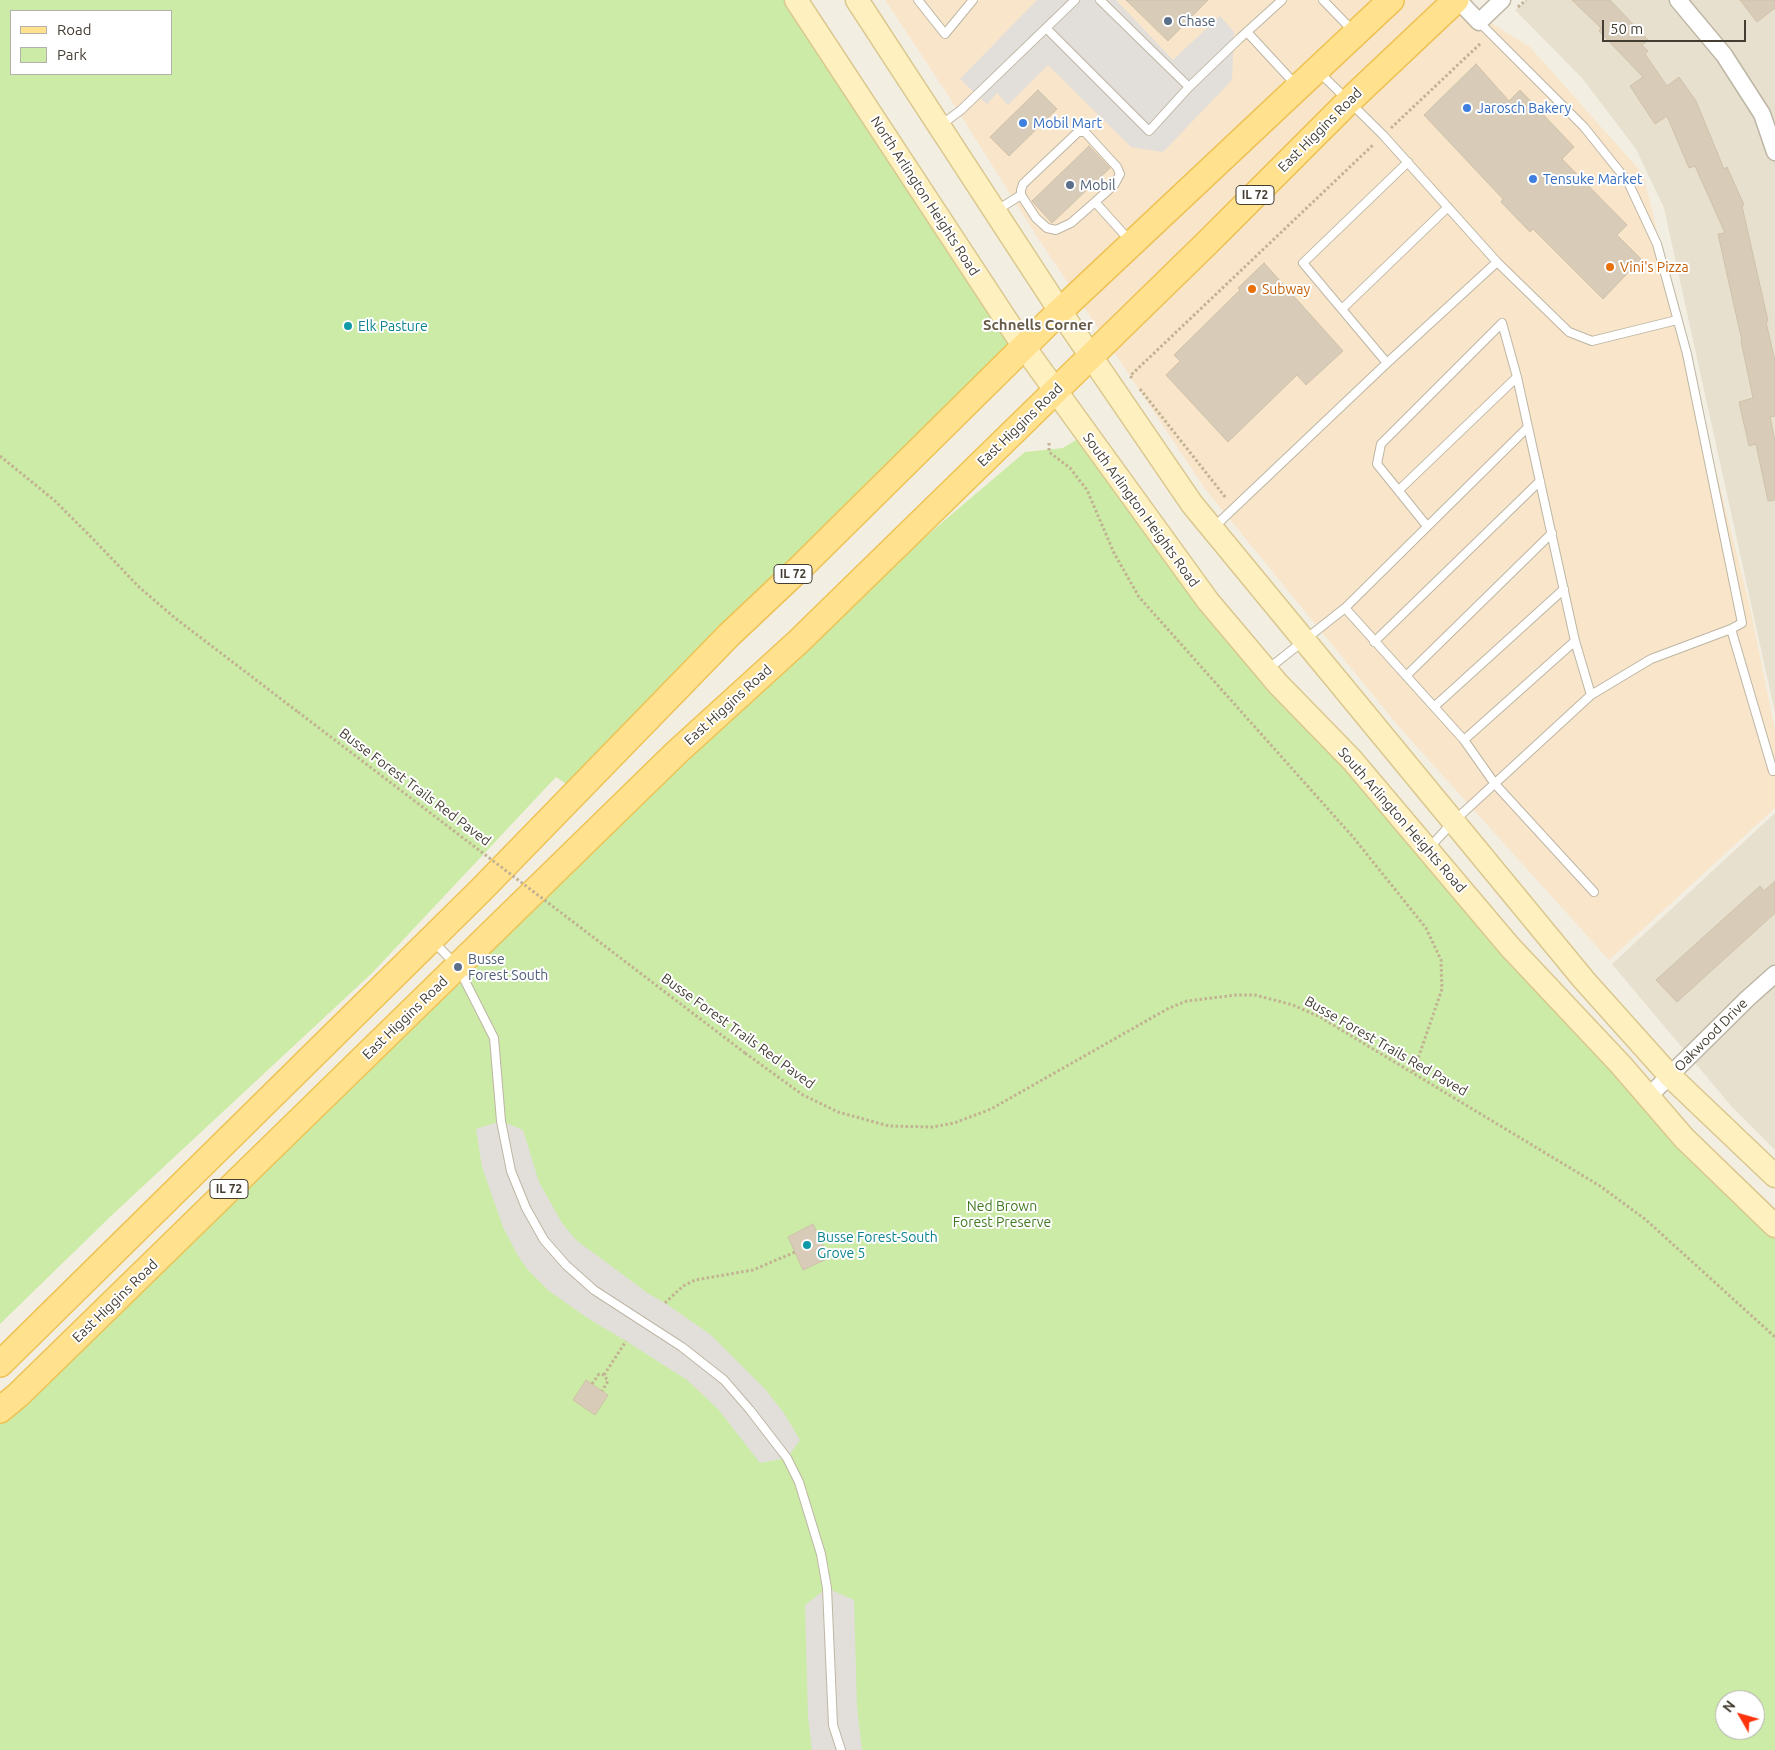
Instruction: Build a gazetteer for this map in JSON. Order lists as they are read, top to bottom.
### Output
{
  "streets": {
    "main road": [
      "East Higgins Road",
      "IL 72",
      "North Arlington Heights Road",
      "South Arlington Heights Road"
    ],
    "street": ["Oakwood Drive"],
    "path": ["Busse Forest Trails Red Paved"]
  },
  "crossings": [
    ["East Higgins Road", "North Arlington Heights Road"],
    ["East Higgins Road", "South Arlington Heights Road"],
    ["IL 72", "North Arlington Heights Road"],
    ["North Arlington Heights Road", "South Arlington Heights Road"],
    ["South Arlington Heights Road", "Oakwood Drive"]
  ],
  "districts": ["Schnells Corner"],
  "parks": ["Ned Brown Forest Preserve"],
  "places": [
    "Chase",
    "Jarosch Bakery",
    "Mobil Mart",
    "Tensuke Market",
    "Mobil",
    "Vini's Pizza",
    "Subway",
    "Elk Pasture",
    "Busse Forest South",
    "Busse Forest-South Grove 5"
  ],
  "legend": ["Road", "Park"],
  "scale_bar": "50 m",
  "north": "top left"
}
